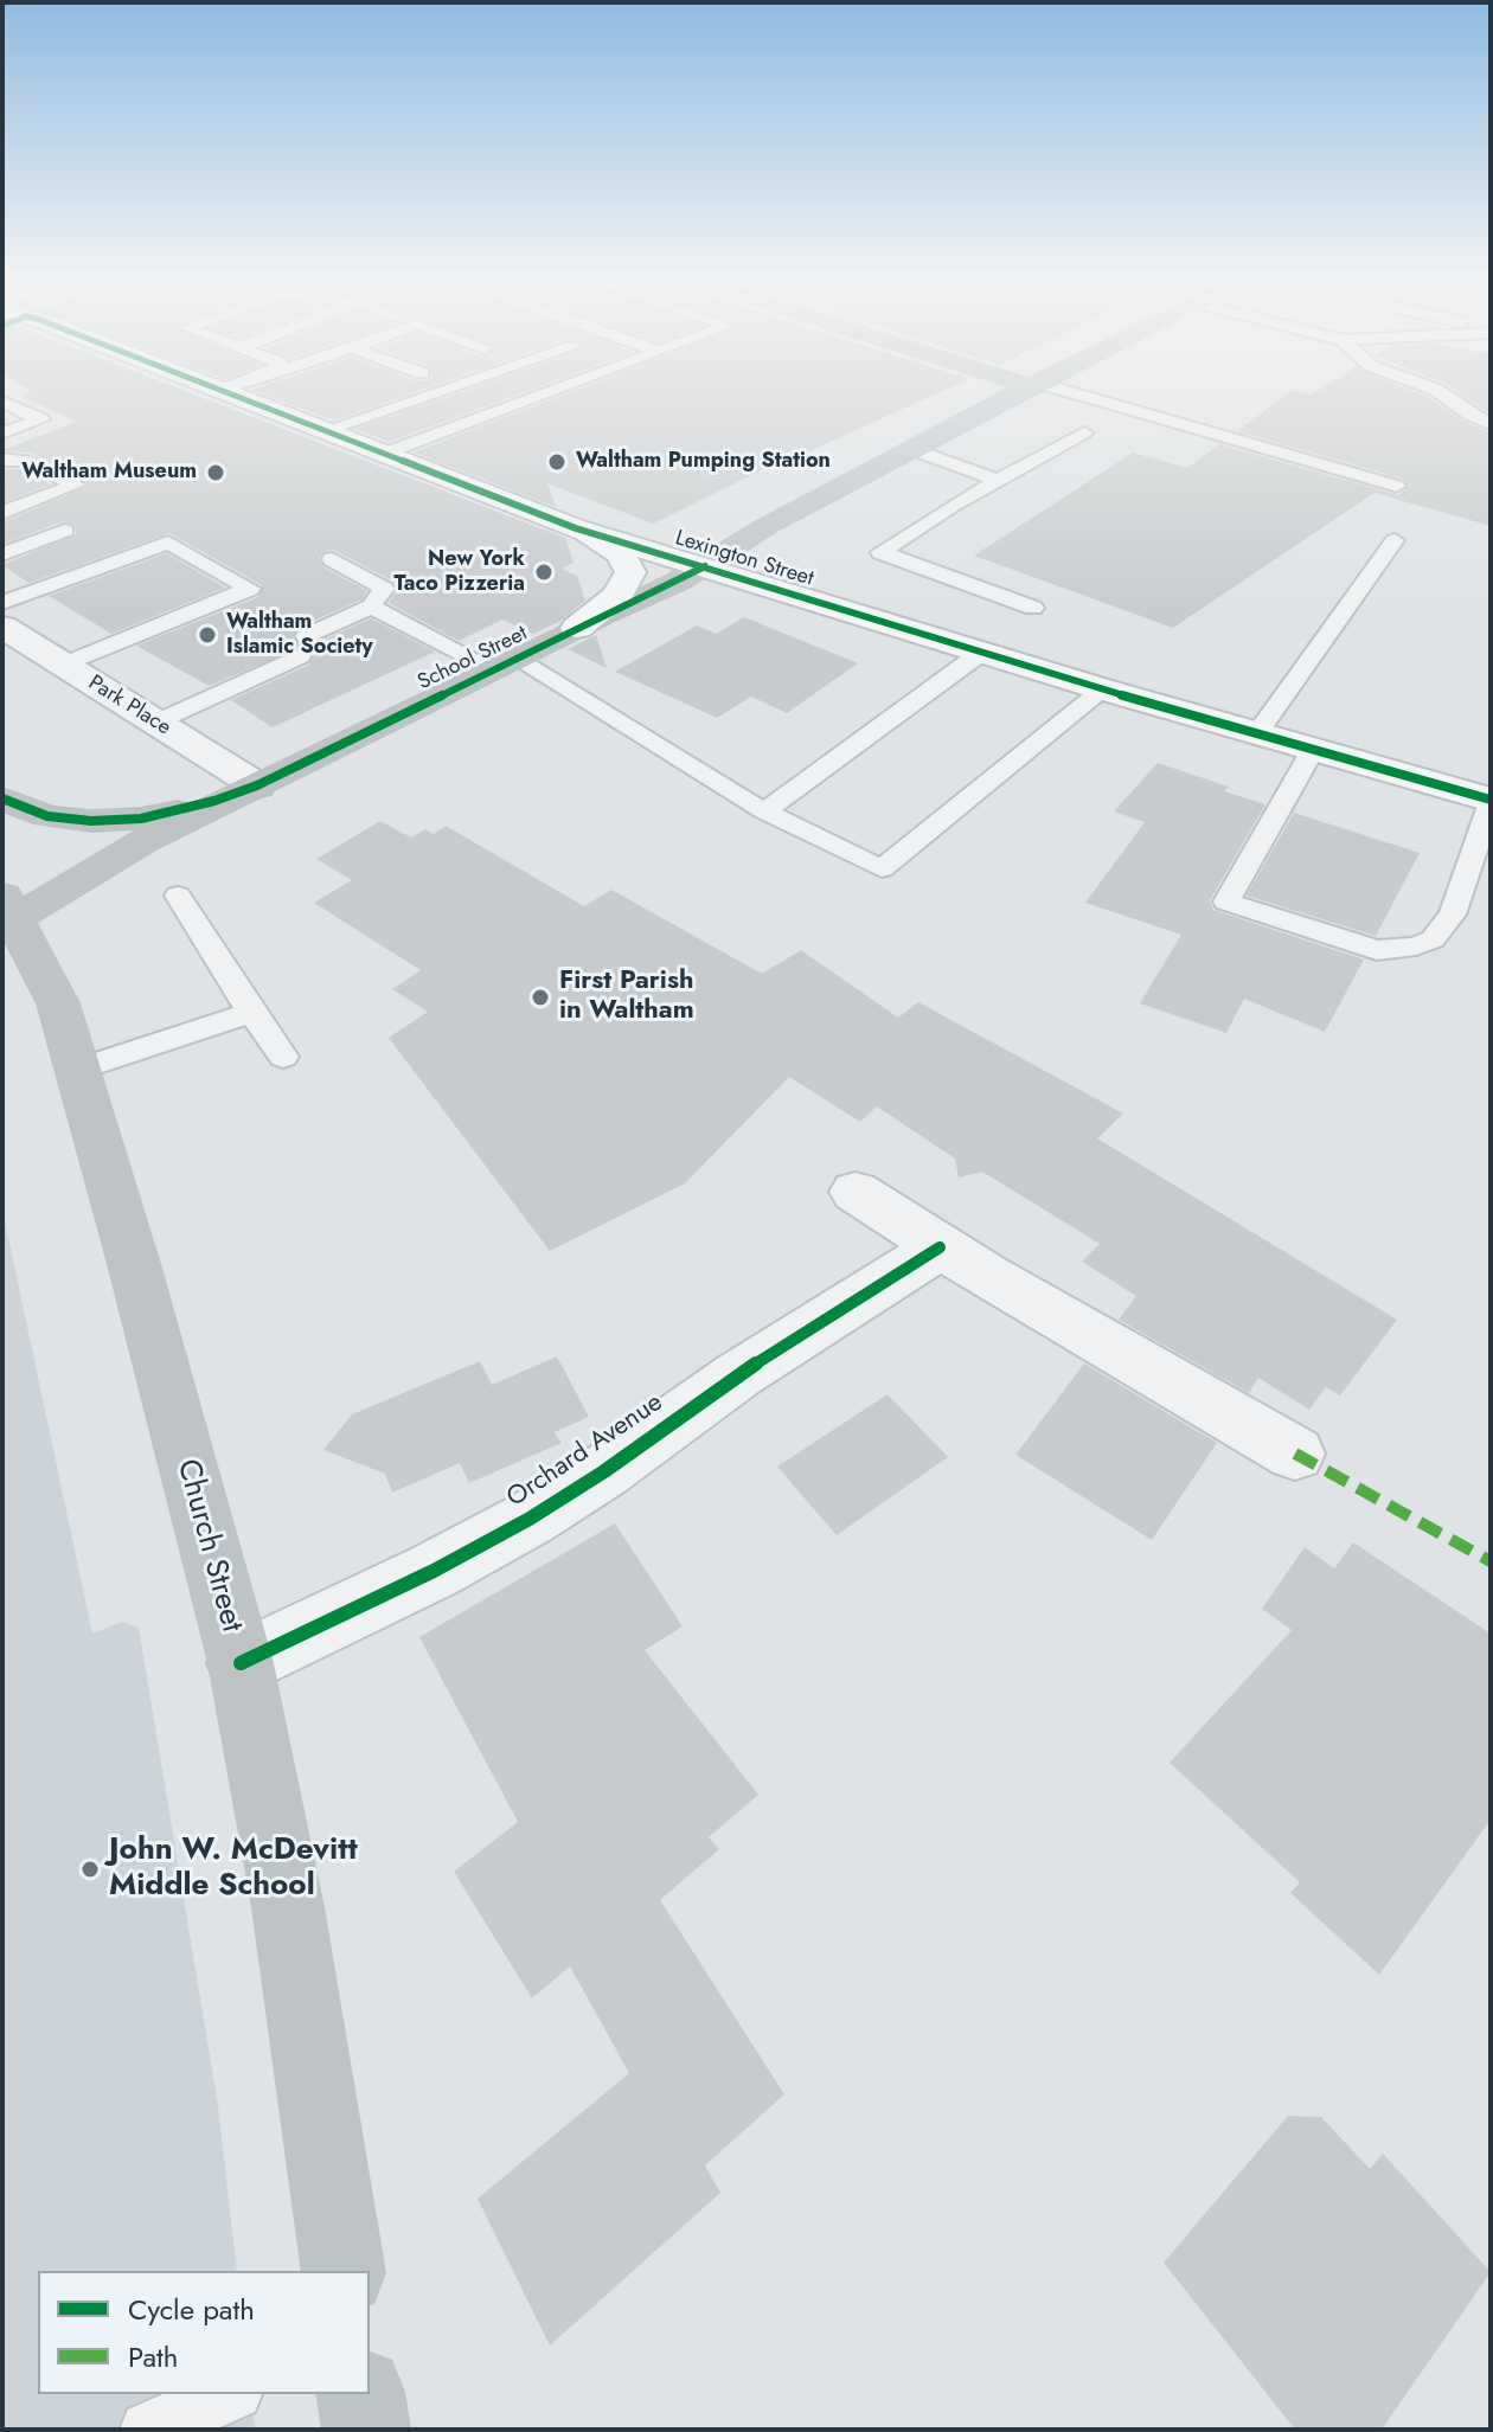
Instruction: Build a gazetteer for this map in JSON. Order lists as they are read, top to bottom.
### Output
{
  "streets": {
    "main road": ["Lexington Street"],
    "street": [
      "School Street",
      "Park Place",
      "Orchard Avenue",
      "Church Street"
    ]
  },
  "crossings": [
    ["Lexington Street", "School Street"],
    ["School Street", "Park Place"],
    ["School Street", "Church Street"],
    ["Orchard Avenue", "Church Street"]
  ],
  "places": [
    "Waltham Pumping Station",
    "Waltham Museum",
    "New York Taco Pizzeria",
    "Waltham Islamic Society",
    "First Parish in Waltham",
    "John W. McDevitt Middle School"
  ],
  "legend": ["Cycle path", "Path"]
}
